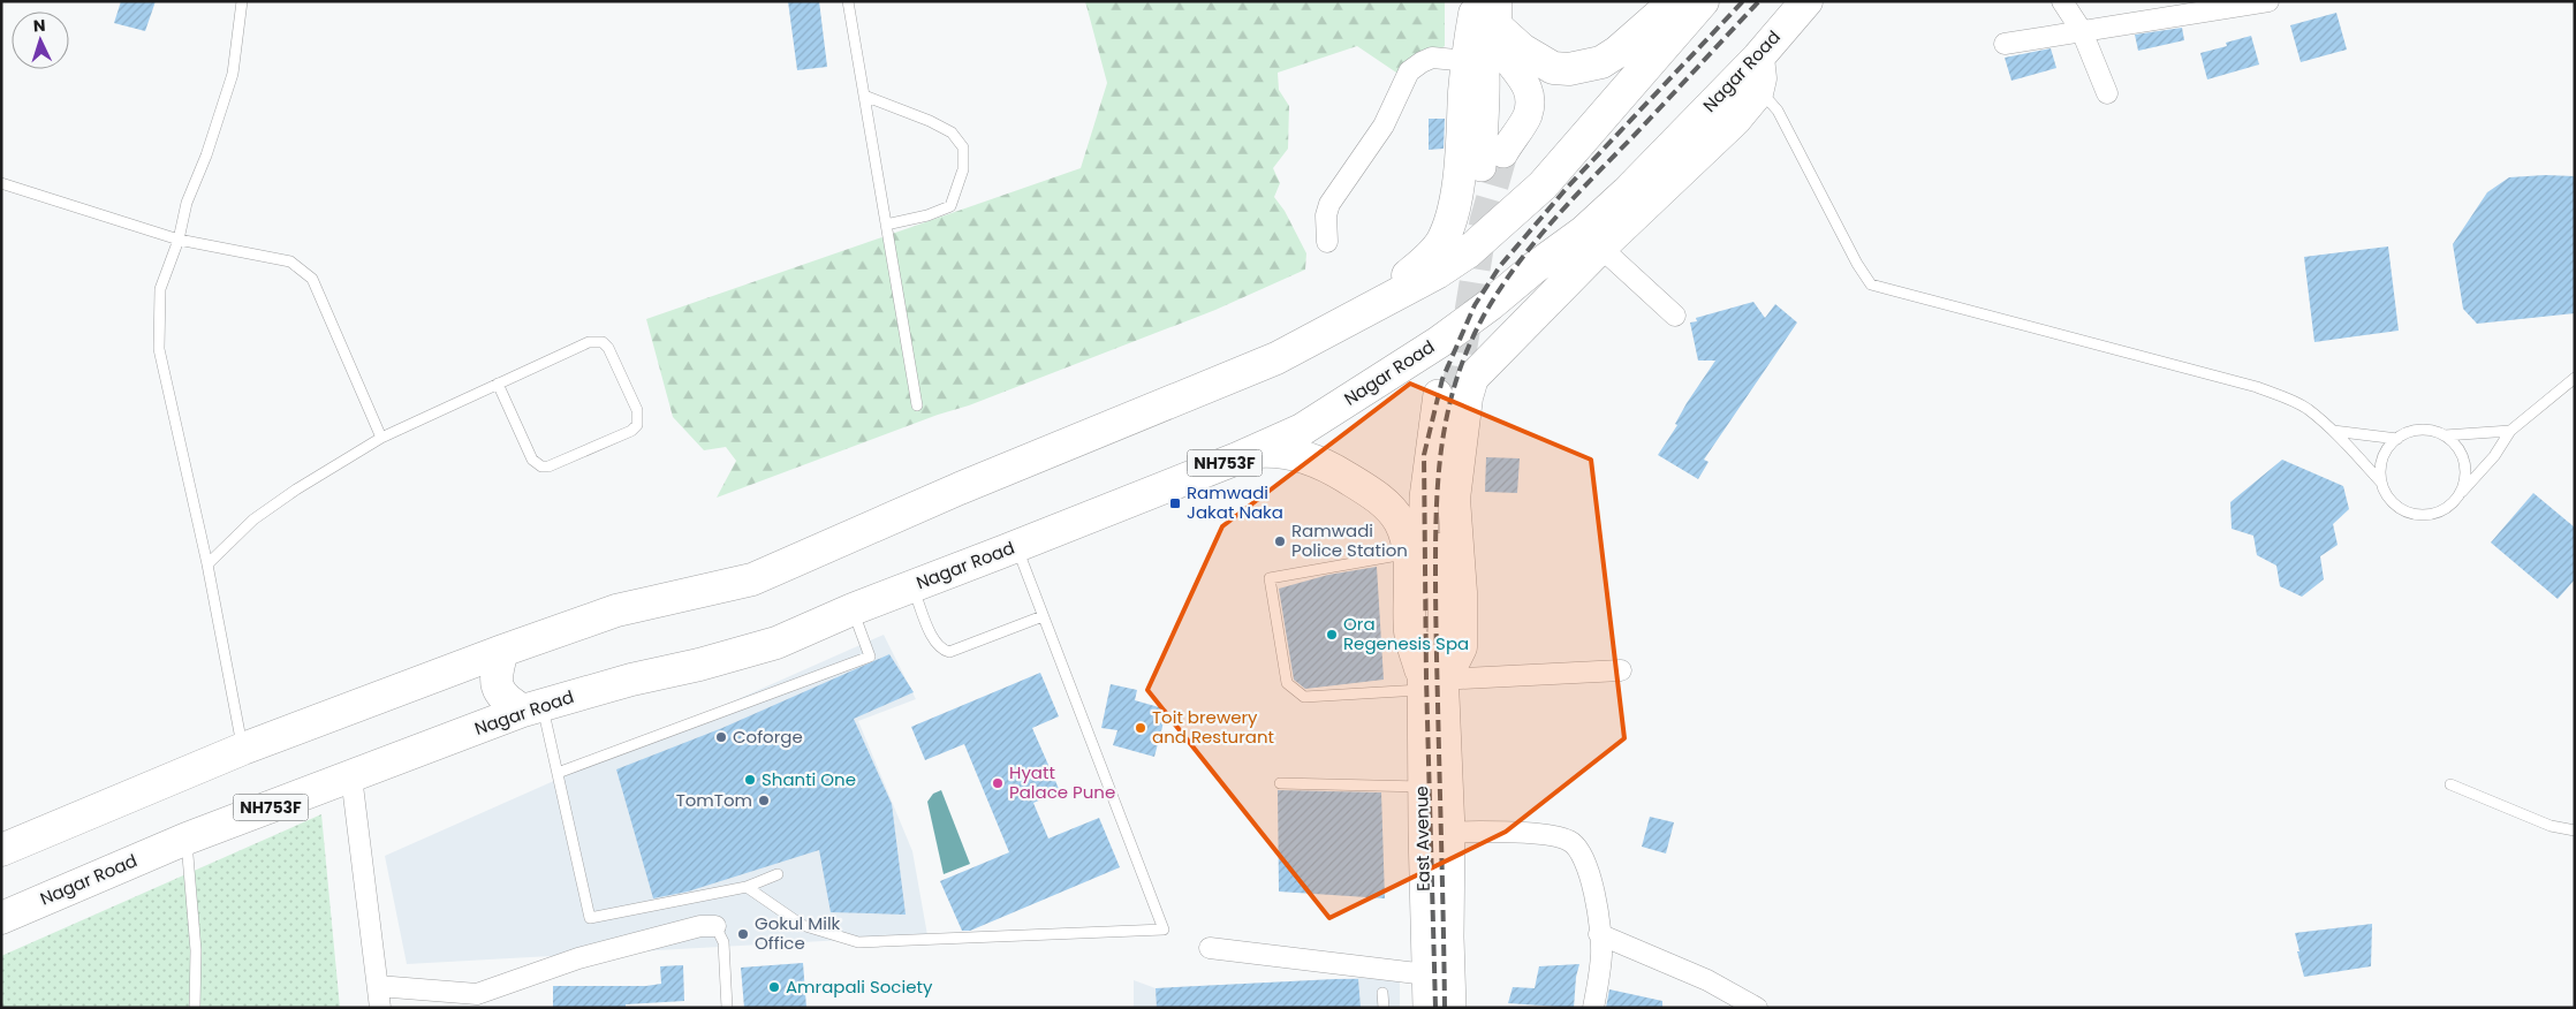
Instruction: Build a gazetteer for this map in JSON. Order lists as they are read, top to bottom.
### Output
{
  "streets": {
    "highway": ["Nagar Road", "NH753F"],
    "main road": ["East Avenue"]
  },
  "places": {
    "transit": ["Ramwadi Jakat Naka"],
    "other": [
      "Ramwadi Police Station",
      "Ora Regenesis Spa",
      "Toit brewery and Resturant",
      "Coforge",
      "Shanti One",
      "Hyatt Palace Pune",
      "TomTom",
      "Gokul Milk Office",
      "Amrapali Society"
    ]
  },
  "north": "top"
}
